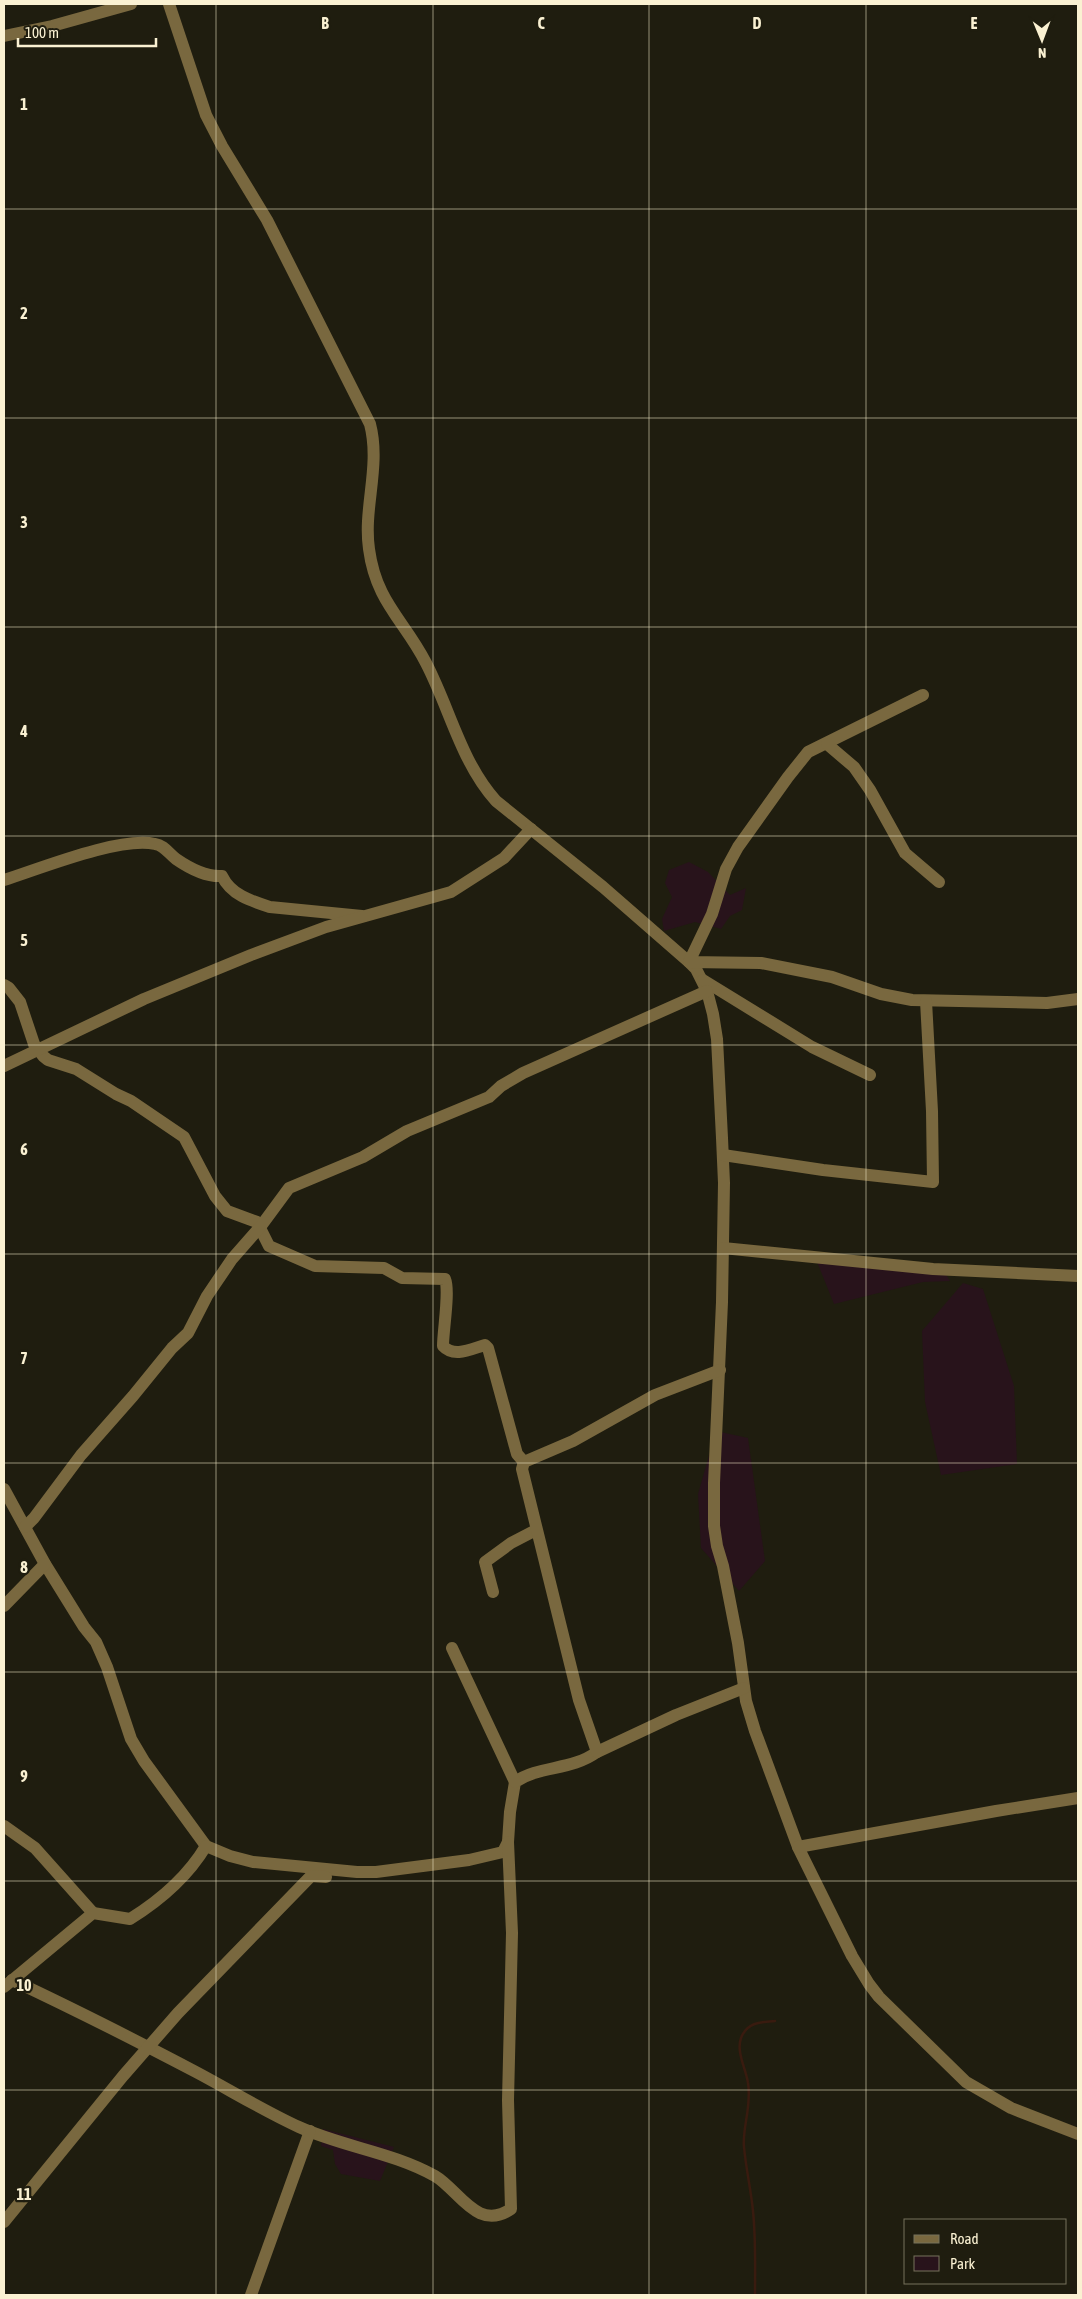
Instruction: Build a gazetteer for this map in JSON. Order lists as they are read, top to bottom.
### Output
{
  "legend": ["Road", "Park"],
  "scale_bar": "100 m",
  "north": "bottom",
  "grid": {
    "columns": [
      "B",
      "C",
      "D",
      "E"
    ],
    "rows": [
      "1",
      "2",
      "3",
      "4",
      "5",
      "6",
      "7",
      "8",
      "9",
      "10",
      "11"
    ]
  }
}
